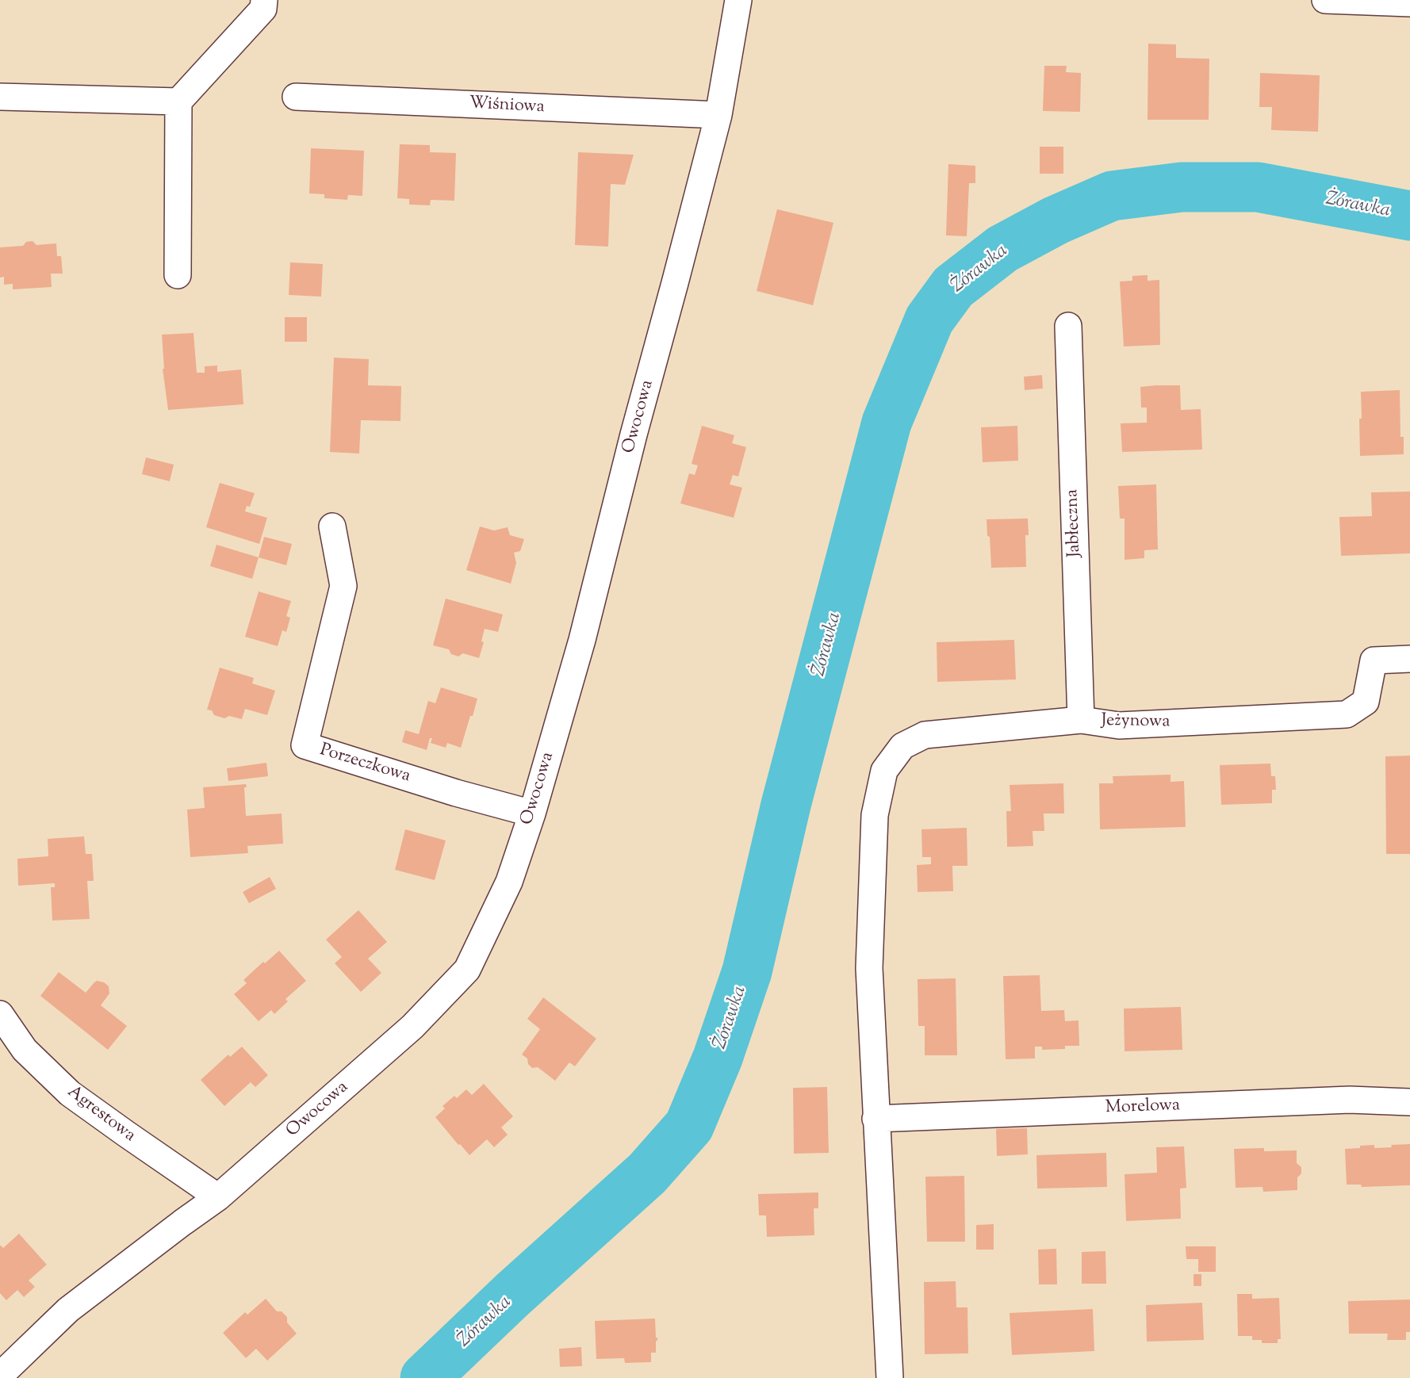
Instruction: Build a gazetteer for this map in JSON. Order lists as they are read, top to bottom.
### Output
{
  "streets": {
    "street": [
      "Wiśniowa",
      "Owocowa",
      "Jabłeczna",
      "Jeżynowa",
      "Porzeczkowa",
      "Morelowa",
      "Agrestowa"
    ]
  },
  "crossings": [
    ["Wiśniowa", "Owocowa"],
    ["Owocowa", "Porzeczkowa"],
    ["Owocowa", "Agrestowa"],
    ["Jabłeczna", "Jeżynowa"],
    ["Jeżynowa", "Morelowa"]
  ],
  "water": ["Żórawka"]
}
